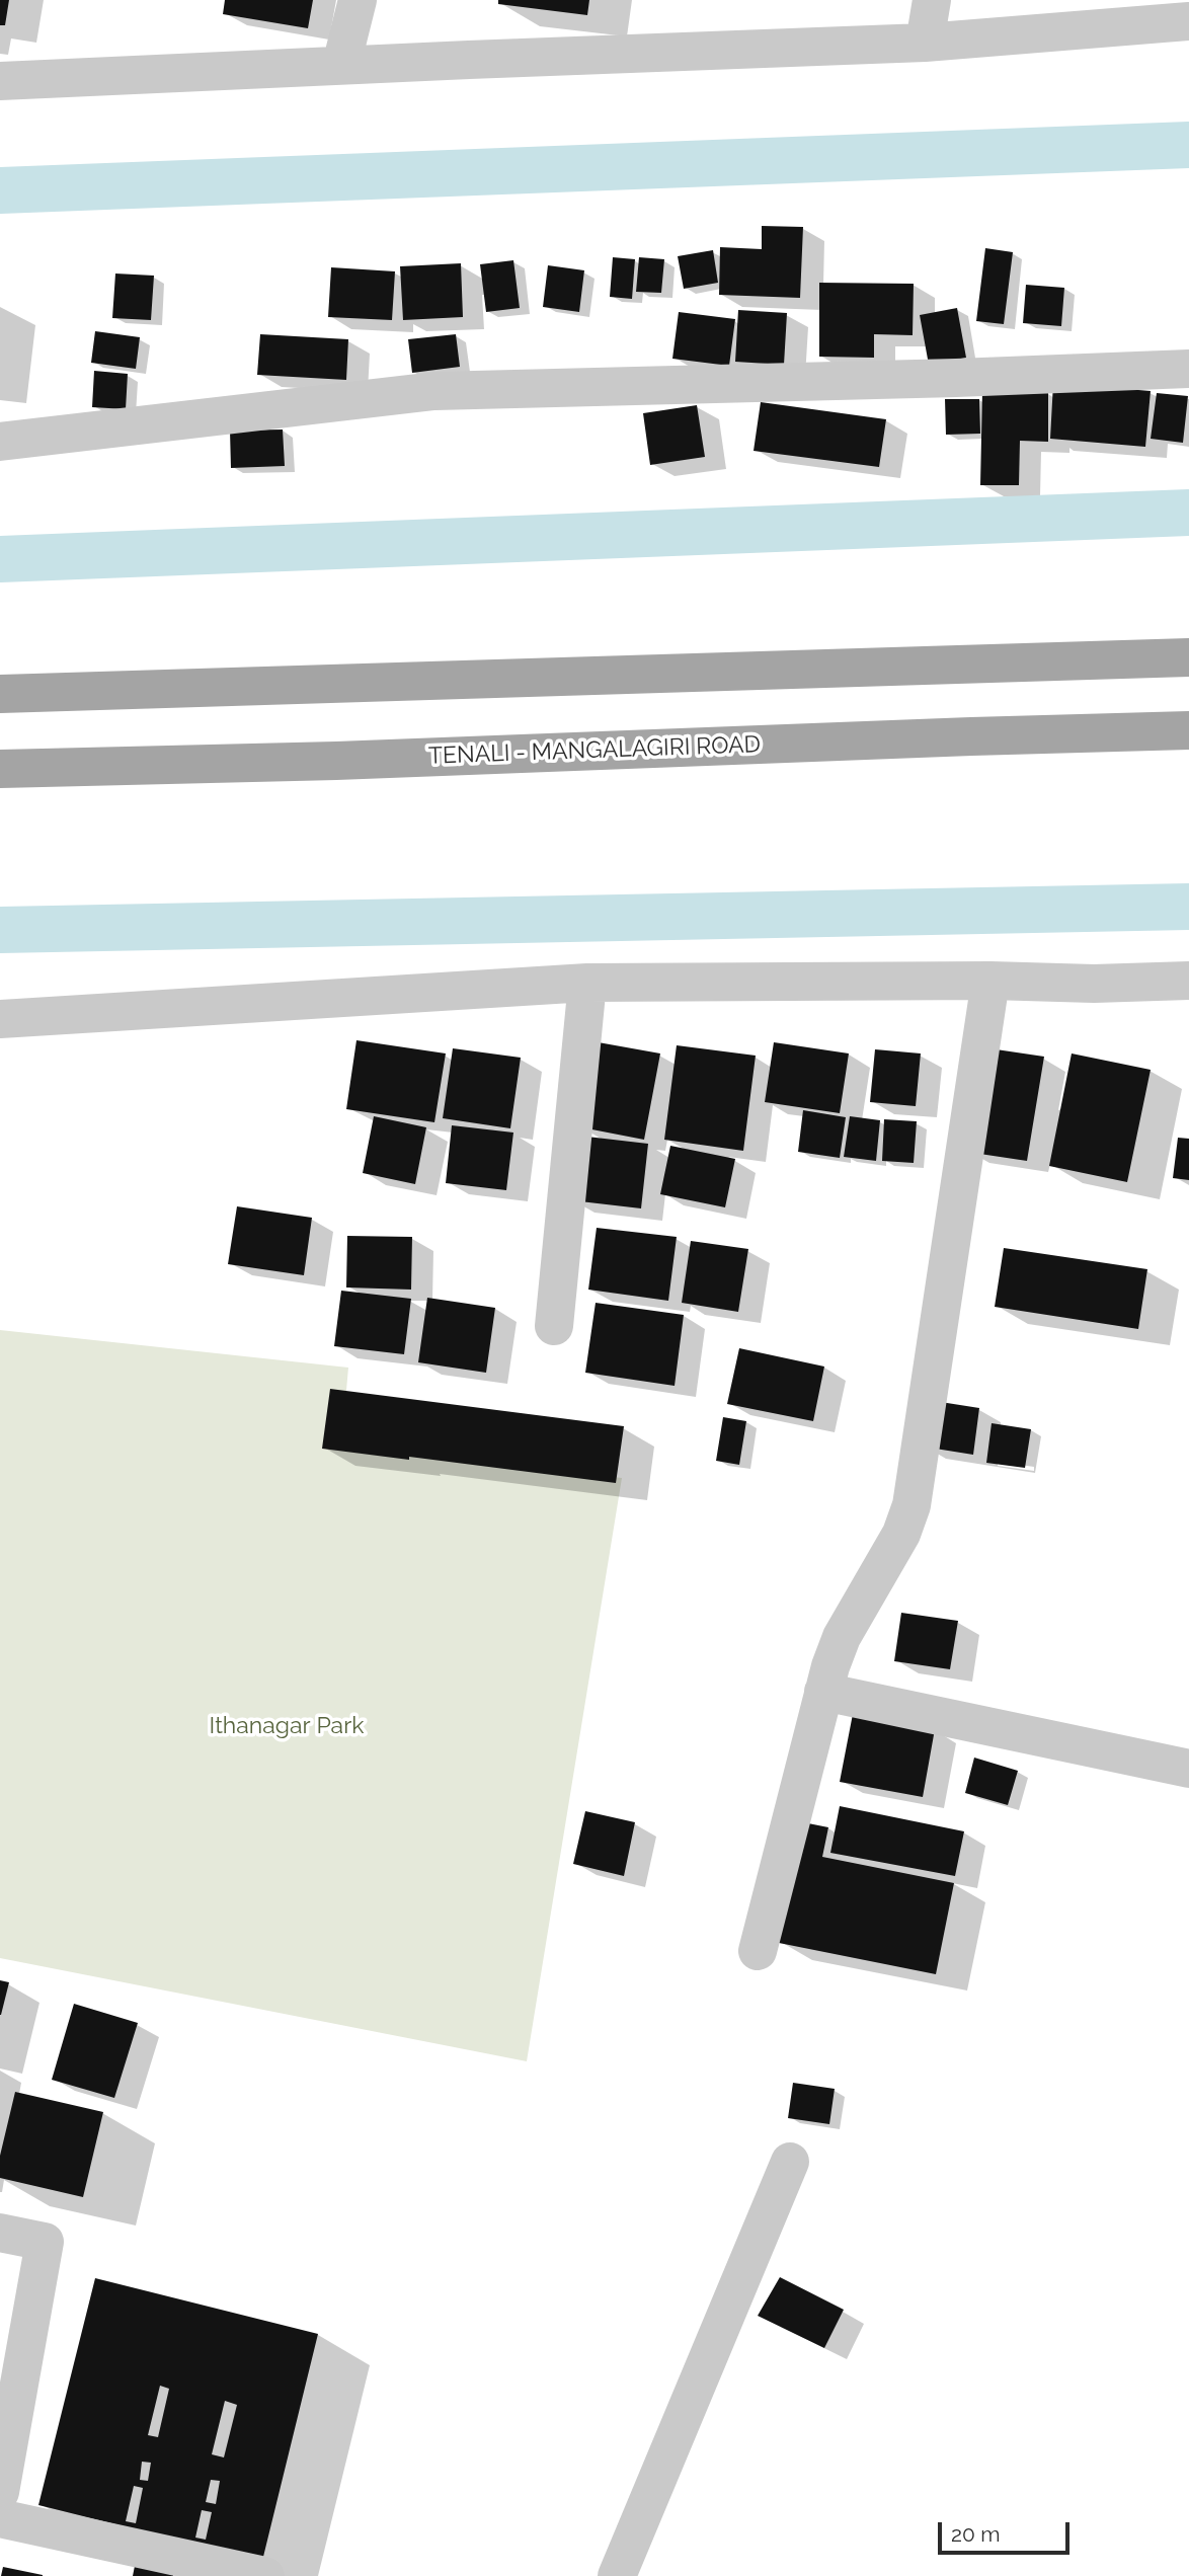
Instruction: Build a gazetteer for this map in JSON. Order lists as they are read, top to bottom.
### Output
{
  "streets": {
    "main road": ["TENALI - MANGALAGIRI ROAD"]
  },
  "parks": ["Ithanagar Park"],
  "scale_bar": "20 m"
}
